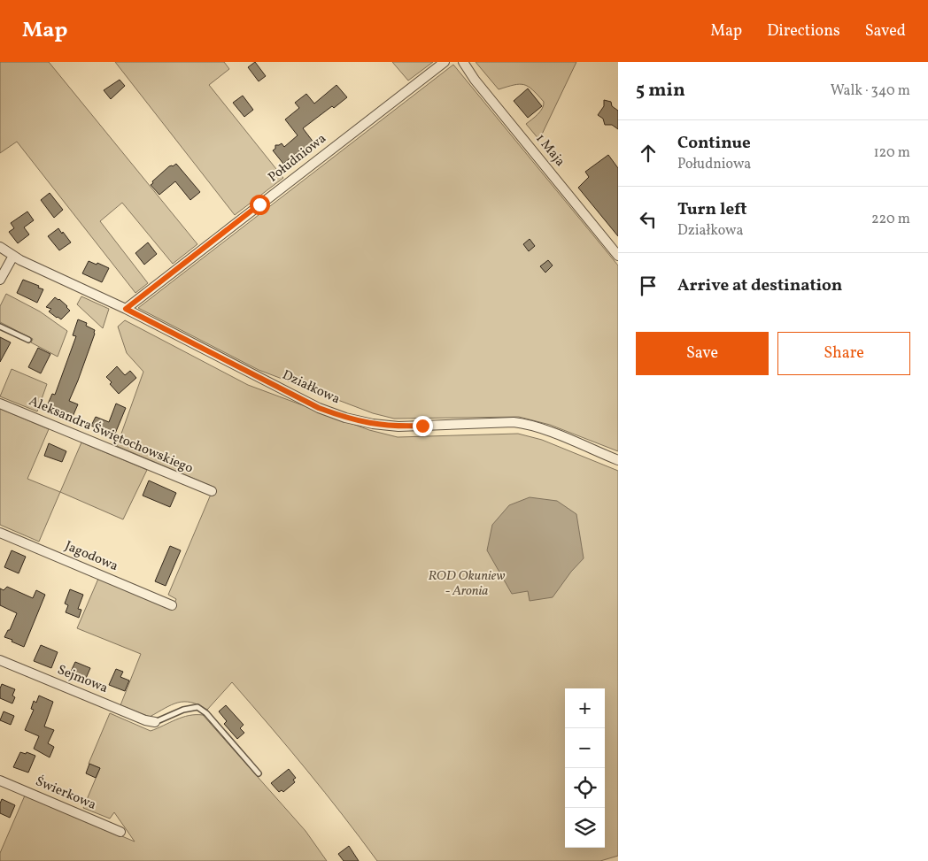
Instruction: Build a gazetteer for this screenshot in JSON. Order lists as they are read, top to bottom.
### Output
{
  "streets": {
    "street": [
      "1 Maja",
      "Południowa",
      "Działkowa",
      "Aleksandra Świętochowskiego",
      "Jagodowa",
      "Sejmowa",
      "Świerkowa"
    ]
  },
  "crossings": [
    ["Południowa", "Działkowa"]
  ],
  "parks": ["ROD Okuniew - Aronia"],
  "page": {
    "header": "Map",
    "nav": ["Map", "Directions", "Saved"],
    "heading": ["5 min", "Walk · 340 m"],
    "list": [
      ["Continue", "Południowa", "120 m"],
      ["Turn left", "Działkowa", "220 m"],
      "Arrive at destination"
    ],
    "buttons": ["Save", "Share"],
    "map_buttons": ["+", "−"]
  }
}
